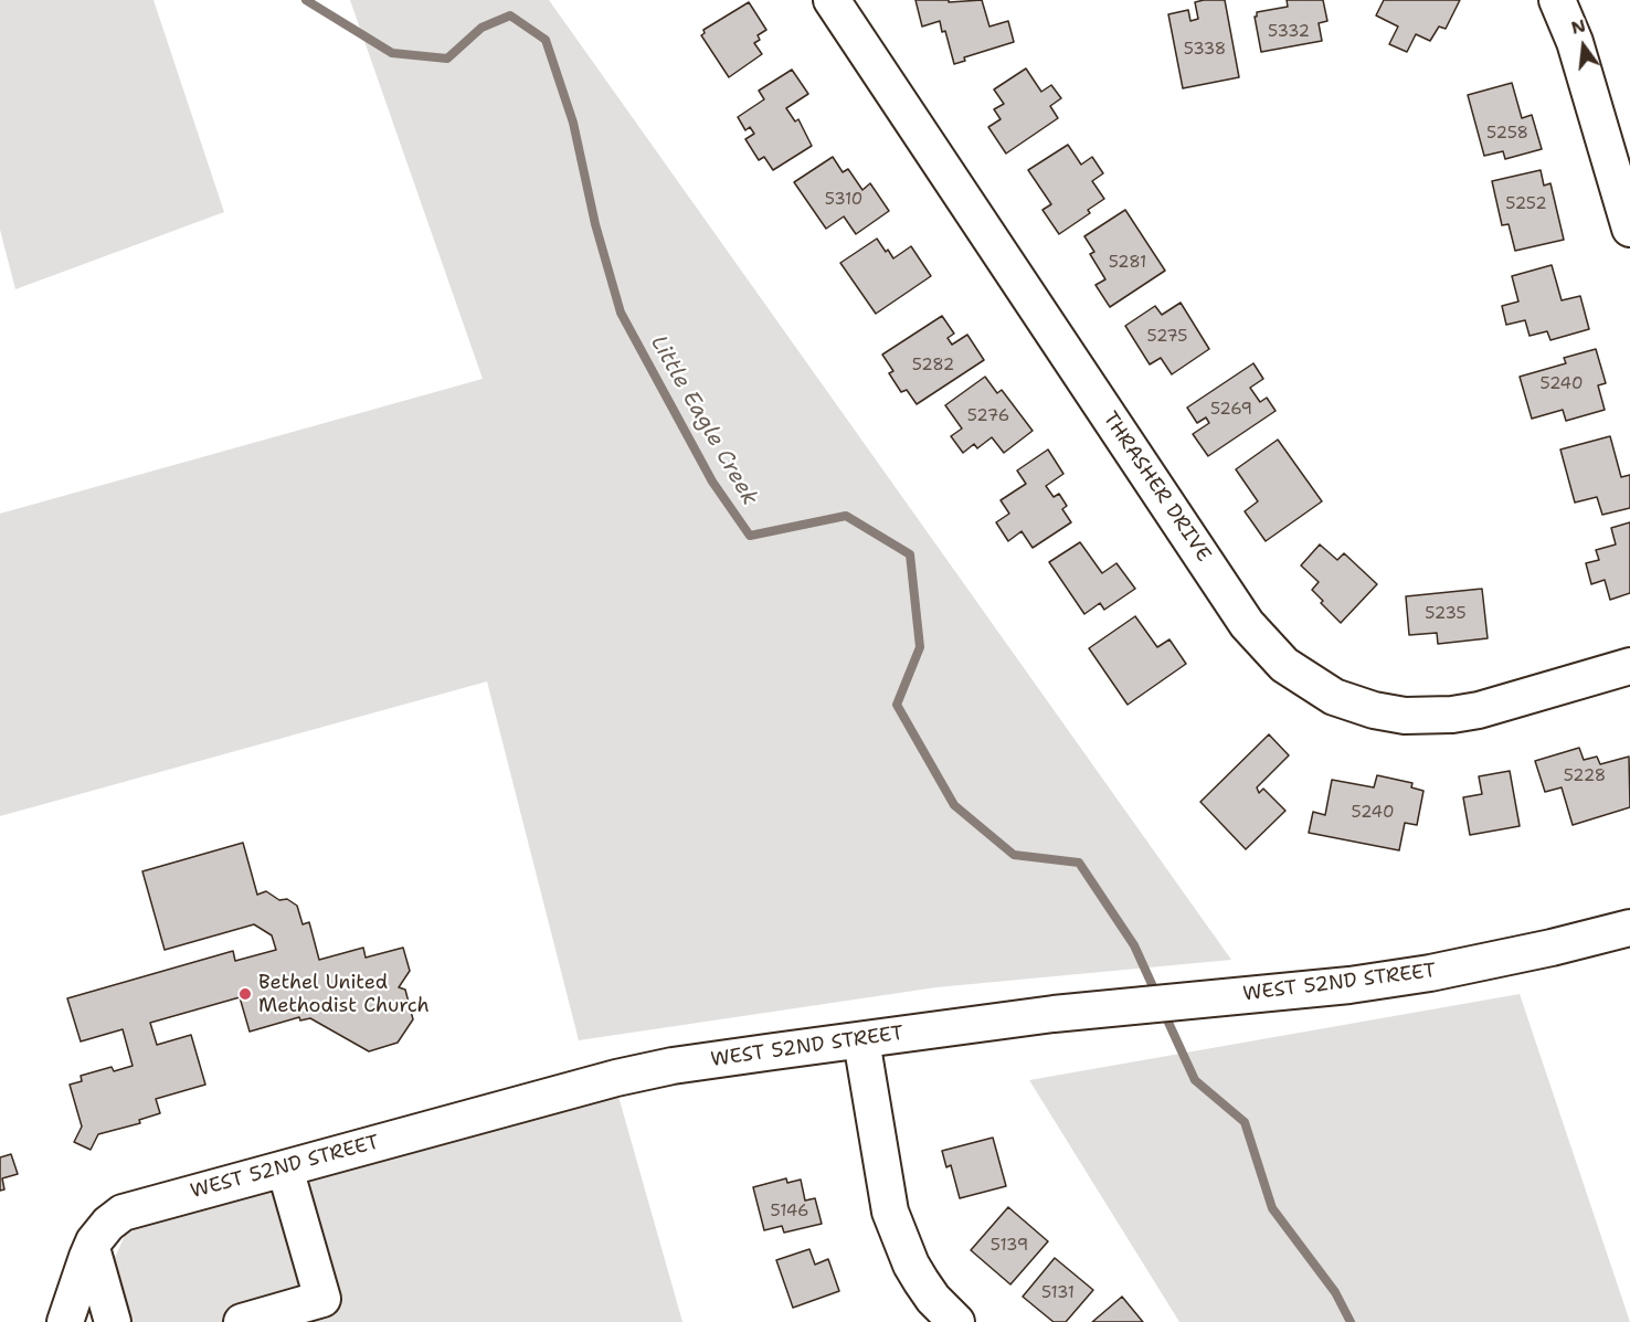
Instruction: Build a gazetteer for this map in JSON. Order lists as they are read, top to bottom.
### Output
{
  "streets": {
    "street": ["THRASHER DRIVE", "WEST 52ND STREET"]
  },
  "water": ["Little Eagle Creek"],
  "places": ["Bethel United Methodist Church"],
  "house_numbers": [
    "5332",
    "5338",
    "5258",
    "5310",
    "5252",
    "5281",
    "5275",
    "5282",
    "5240",
    "5269",
    "5276",
    "5235",
    "5228",
    "5240",
    "5146",
    "5139",
    "5131"
  ],
  "north": "top"
}
